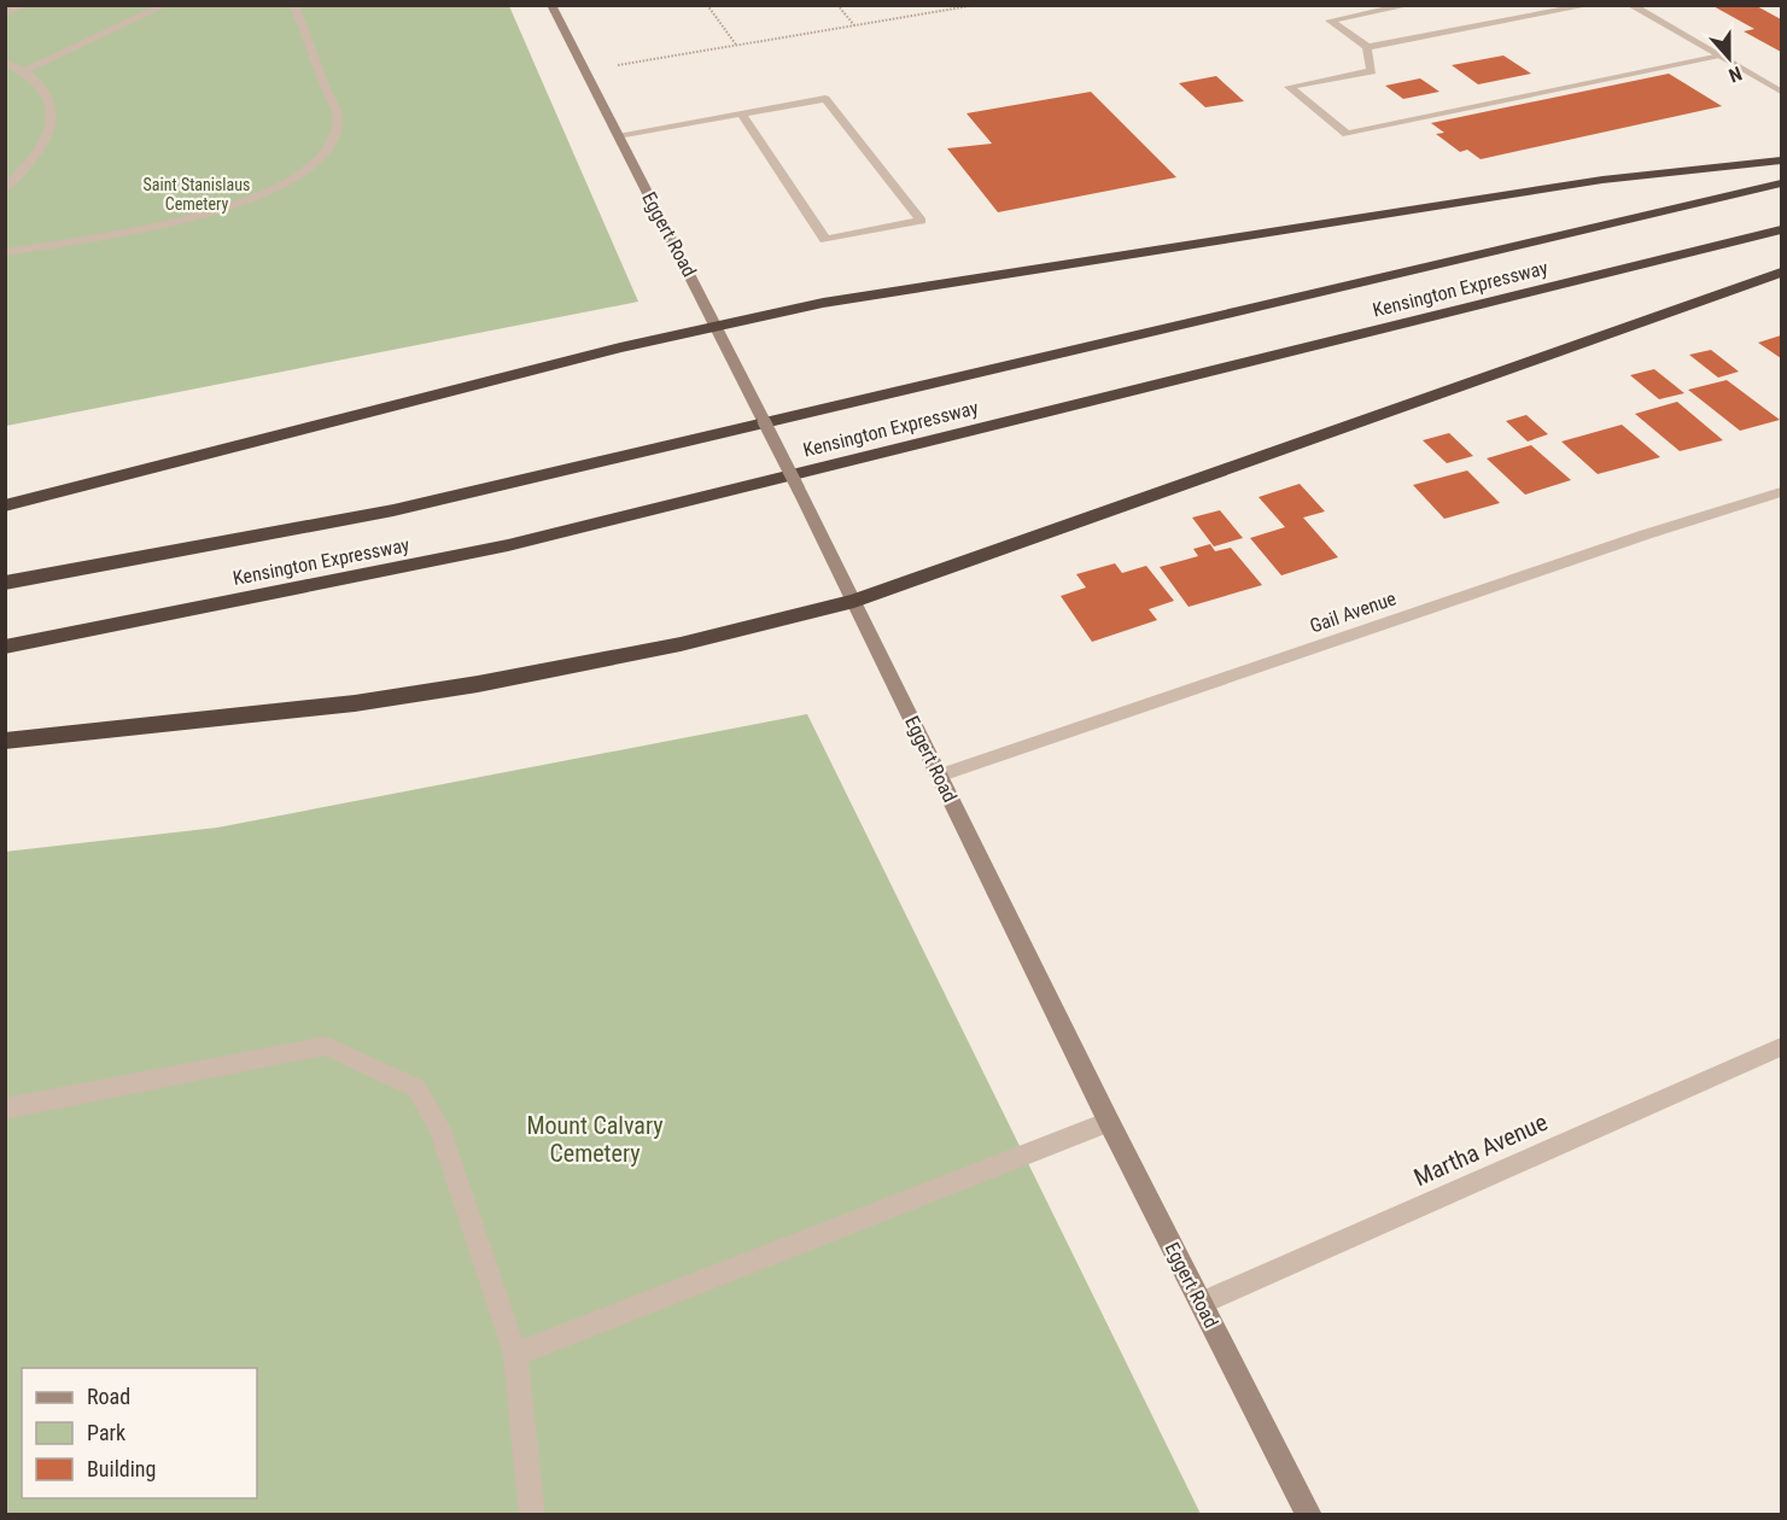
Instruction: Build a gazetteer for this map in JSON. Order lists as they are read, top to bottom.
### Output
{
  "streets": {
    "highway": ["Kensington Expressway"],
    "street": ["Eggert Road", "Gail Avenue", "Martha Avenue"]
  },
  "crossings": [
    ["Eggert Road", "Gail Avenue"],
    ["Eggert Road", "Martha Avenue"]
  ],
  "parks": ["Saint Stanislaus Cemetery", "Mount Calvary Cemetery"],
  "legend": ["Road", "Park", "Building"],
  "north": "bottom"
}
